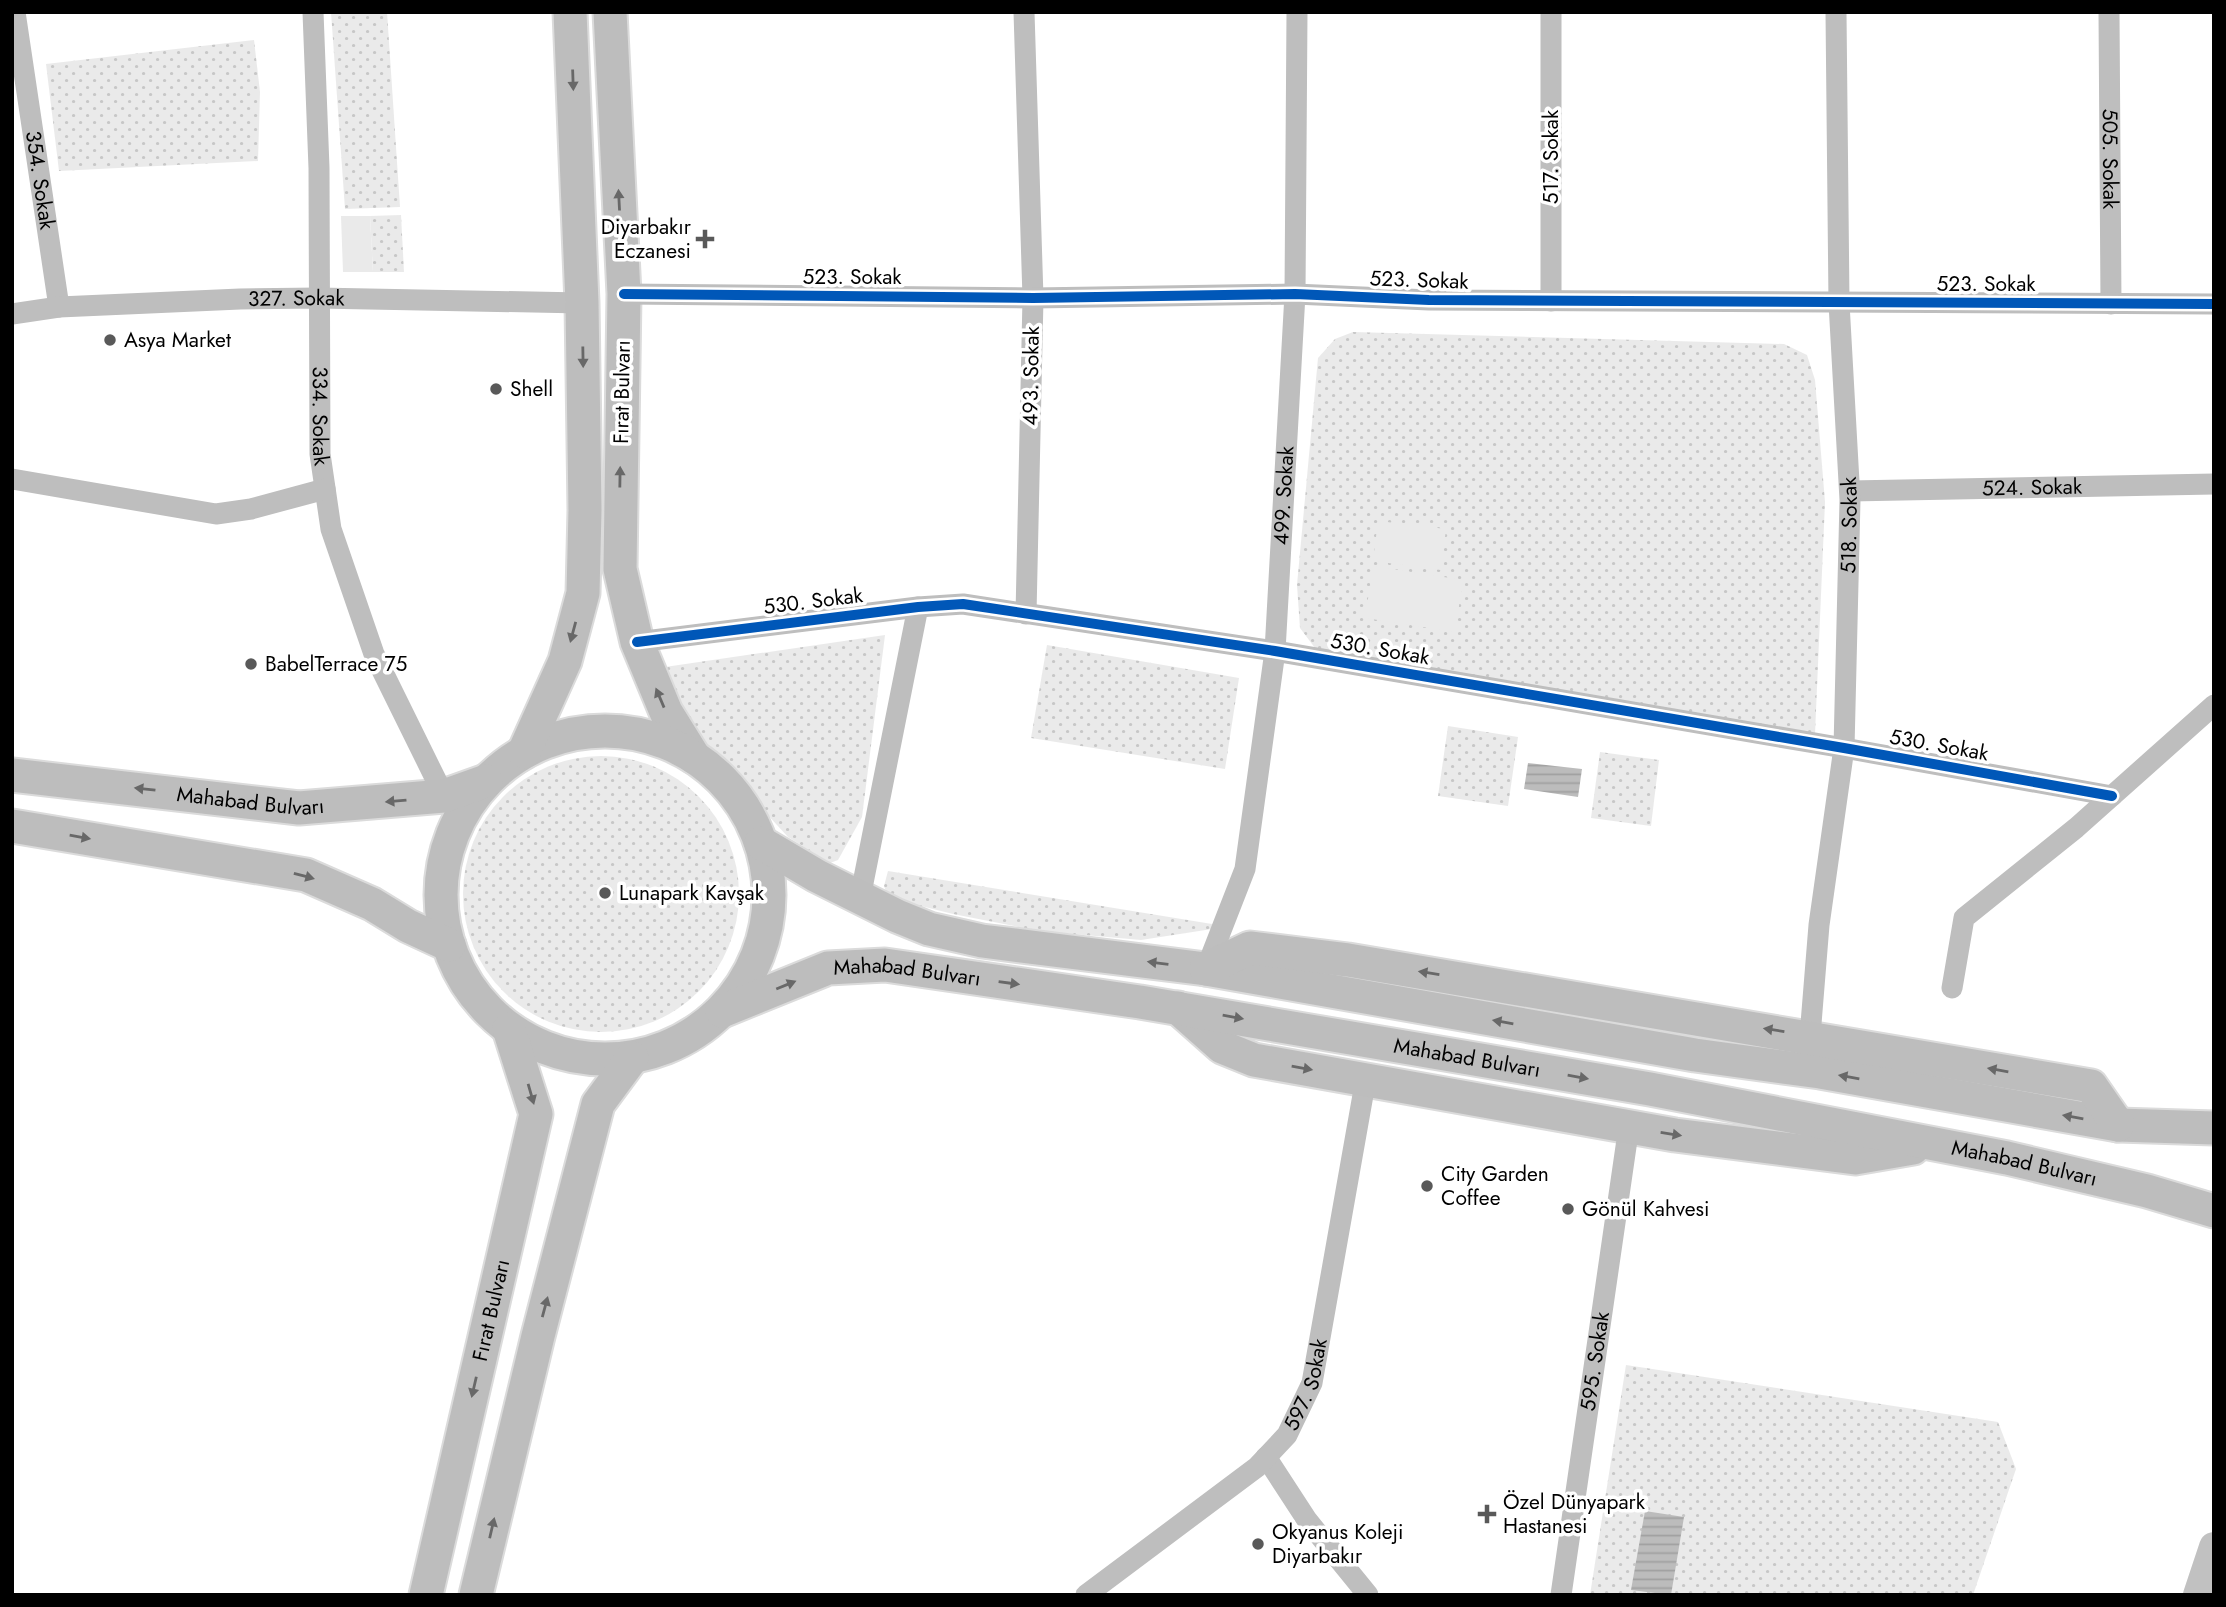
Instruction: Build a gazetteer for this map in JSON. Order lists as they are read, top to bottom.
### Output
{
  "streets": {
    "main road": ["Fırat Bulvarı", "Mahabad Bulvarı"],
    "street": [
      "517. Sokak",
      "505. Sokak",
      "354. Sokak",
      "523. Sokak",
      "327. Sokak",
      "493. Sokak",
      "334. Sokak",
      "524. Sokak",
      "499. Sokak",
      "518. Sokak",
      "530. Sokak",
      "595. Sokak",
      "597. Sokak"
    ]
  },
  "crossings": [
    ["517. Sokak", "523. Sokak"],
    ["505. Sokak", "523. Sokak"],
    ["354. Sokak", "327. Sokak"],
    ["523. Sokak", "493. Sokak"],
    ["523. Sokak", "Fırat Bulvarı"],
    ["523. Sokak", "499. Sokak"],
    ["523. Sokak", "518. Sokak"],
    ["327. Sokak", "Fırat Bulvarı"],
    ["327. Sokak", "334. Sokak"],
    ["493. Sokak", "530. Sokak"],
    ["Fırat Bulvarı", "530. Sokak"],
    ["334. Sokak", "Mahabad Bulvarı"],
    ["524. Sokak", "518. Sokak"],
    ["499. Sokak", "530. Sokak"],
    ["499. Sokak", "Mahabad Bulvarı"],
    ["518. Sokak", "530. Sokak"]
  ],
  "places": {
    "health": ["Diyarbakır Eczanesi", "Özel Dünyapark Hastanesi"],
    "other": [
      "Asya Market",
      "Shell",
      "BabelTerrace 75",
      "Lunapark Kavşak",
      "City Garden Coffee",
      "Gönül Kahvesi",
      "Okyanus Koleji Diyarbakır"
    ]
  }
}
